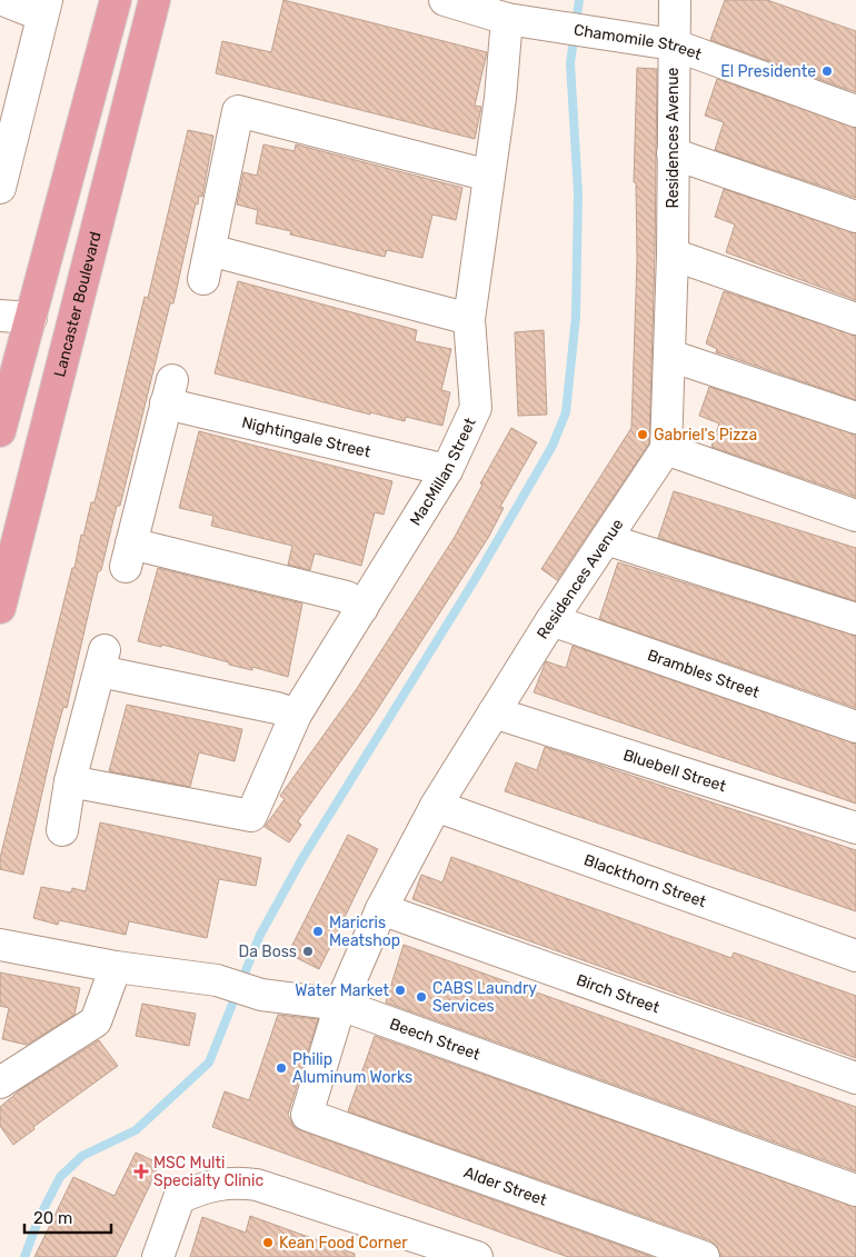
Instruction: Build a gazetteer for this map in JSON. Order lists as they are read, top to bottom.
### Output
{
  "streets": {
    "main road": ["Lancaster Boulevard"],
    "street": [
      "Chamomile Street",
      "Residences Avenue",
      "Nightingale Street",
      "MacMillan Street",
      "Brambles Street",
      "Bluebell Street",
      "Blackthorn Street",
      "Birch Street",
      "Beech Street",
      "Alder Street"
    ]
  },
  "crossings": [
    ["Chamomile Street", "Residences Avenue"],
    ["Chamomile Street", "MacMillan Street"],
    ["Residences Avenue", "Brambles Street"],
    ["Residences Avenue", "Bluebell Street"],
    ["Residences Avenue", "Blackthorn Street"],
    ["Residences Avenue", "Birch Street"],
    ["Residences Avenue", "Beech Street"],
    ["Residences Avenue", "Alder Street"],
    ["Nightingale Street", "MacMillan Street"]
  ],
  "places": {
    "other": [
      "El Presidente",
      "Gabriel's Pizza",
      "Maricris Meatshop",
      "Da Boss",
      "Water Market",
      "CABS Laundry Services",
      "Philip Aluminum Works",
      "Kean Food Corner"
    ],
    "health": ["MSC Multi Specialty Clinic"]
  },
  "scale_bar": "20 m"
}
